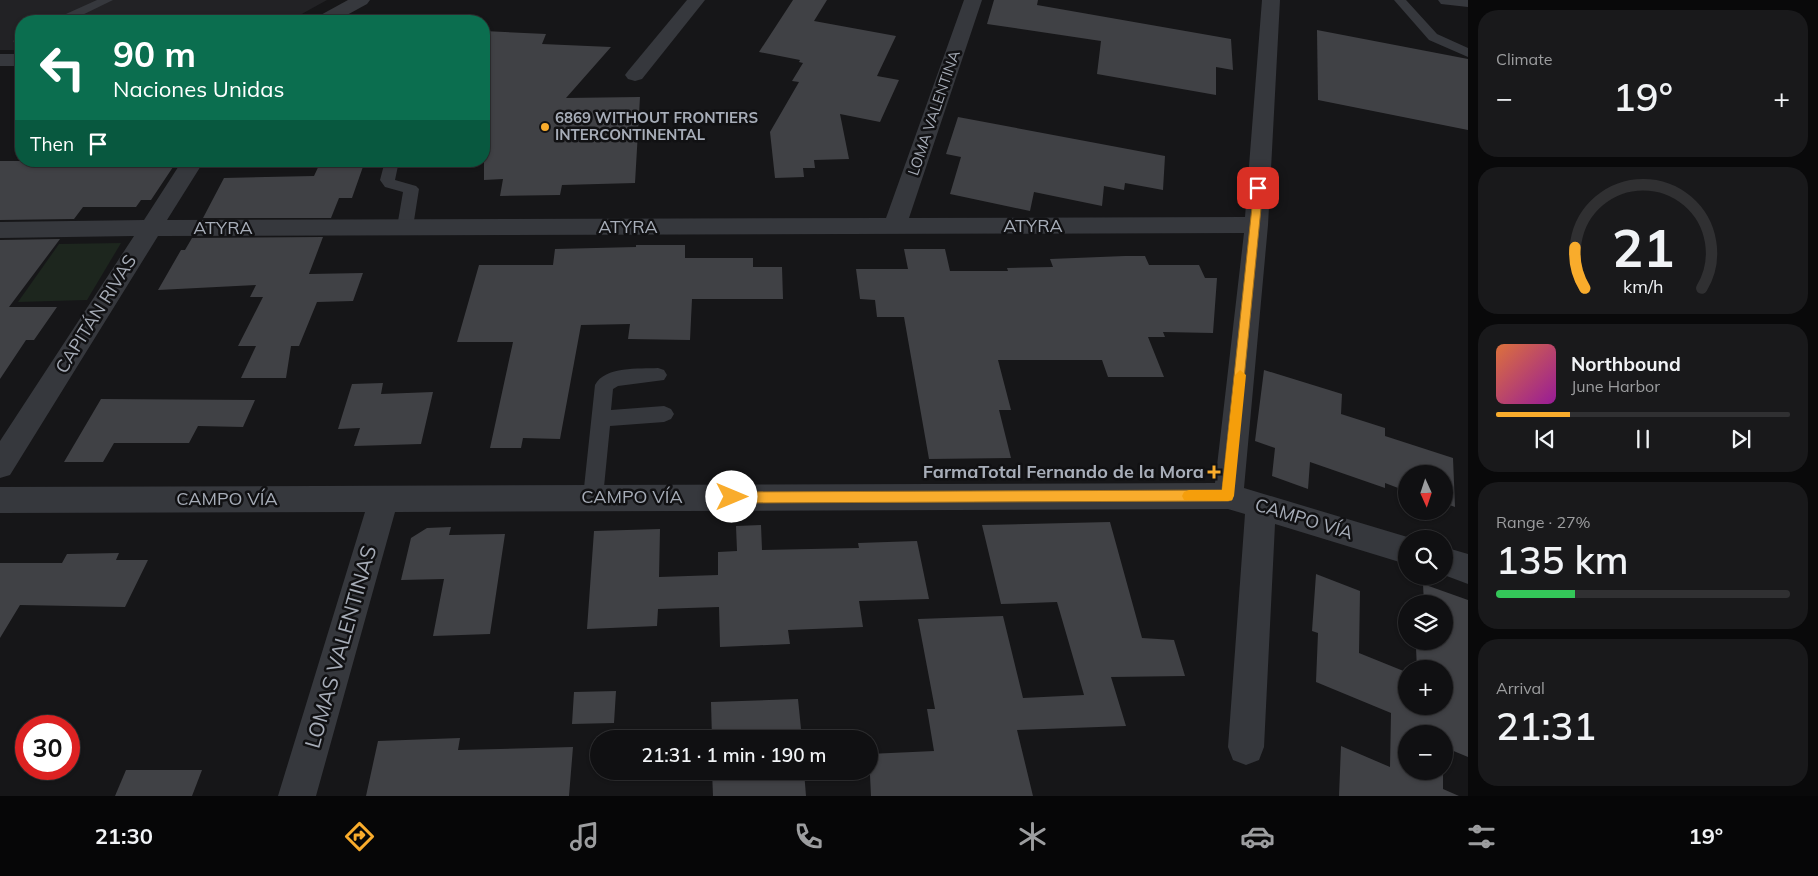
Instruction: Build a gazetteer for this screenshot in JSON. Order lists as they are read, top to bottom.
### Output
{
  "streets": {
    "street": [
      "LOMA VALENTINA",
      "ATYRA",
      "CAPITÁN RIVAS",
      "CAMPO VÍA",
      "LOMAS VALENTINAS"
    ]
  },
  "crossings": [
    ["LOMA VALENTINA", "ATYRA"],
    ["ATYRA", "CAPITÁN RIVAS"],
    ["CAMPO VÍA", "LOMAS VALENTINAS"]
  ],
  "places": {
    "other": ["6869 WITHOUT FRONTIERS INTERCONTINENTAL"],
    "health": ["FarmaTotal Fernando de la Mora"]
  },
  "north": "bottom",
  "page": {
    "tile": [
      "Climate",
      ["Range · 27%", "135 km"],
      ["Arrival", "21:31"]
    ],
    "turn": ["90 m", "Naciones Unidas"],
    "heat": ["−", "19°", "+"],
    "then": "Then",
    "song": ["Northbound", "June Harbor"],
    "map_buttons": ["+", "−"],
    "limit": "30",
    "trip": "21:31 · 1 min · 190 m",
    "tabs": ["21:30", "19°"],
    "gauge": ["21", "km/h"]
  }
}
